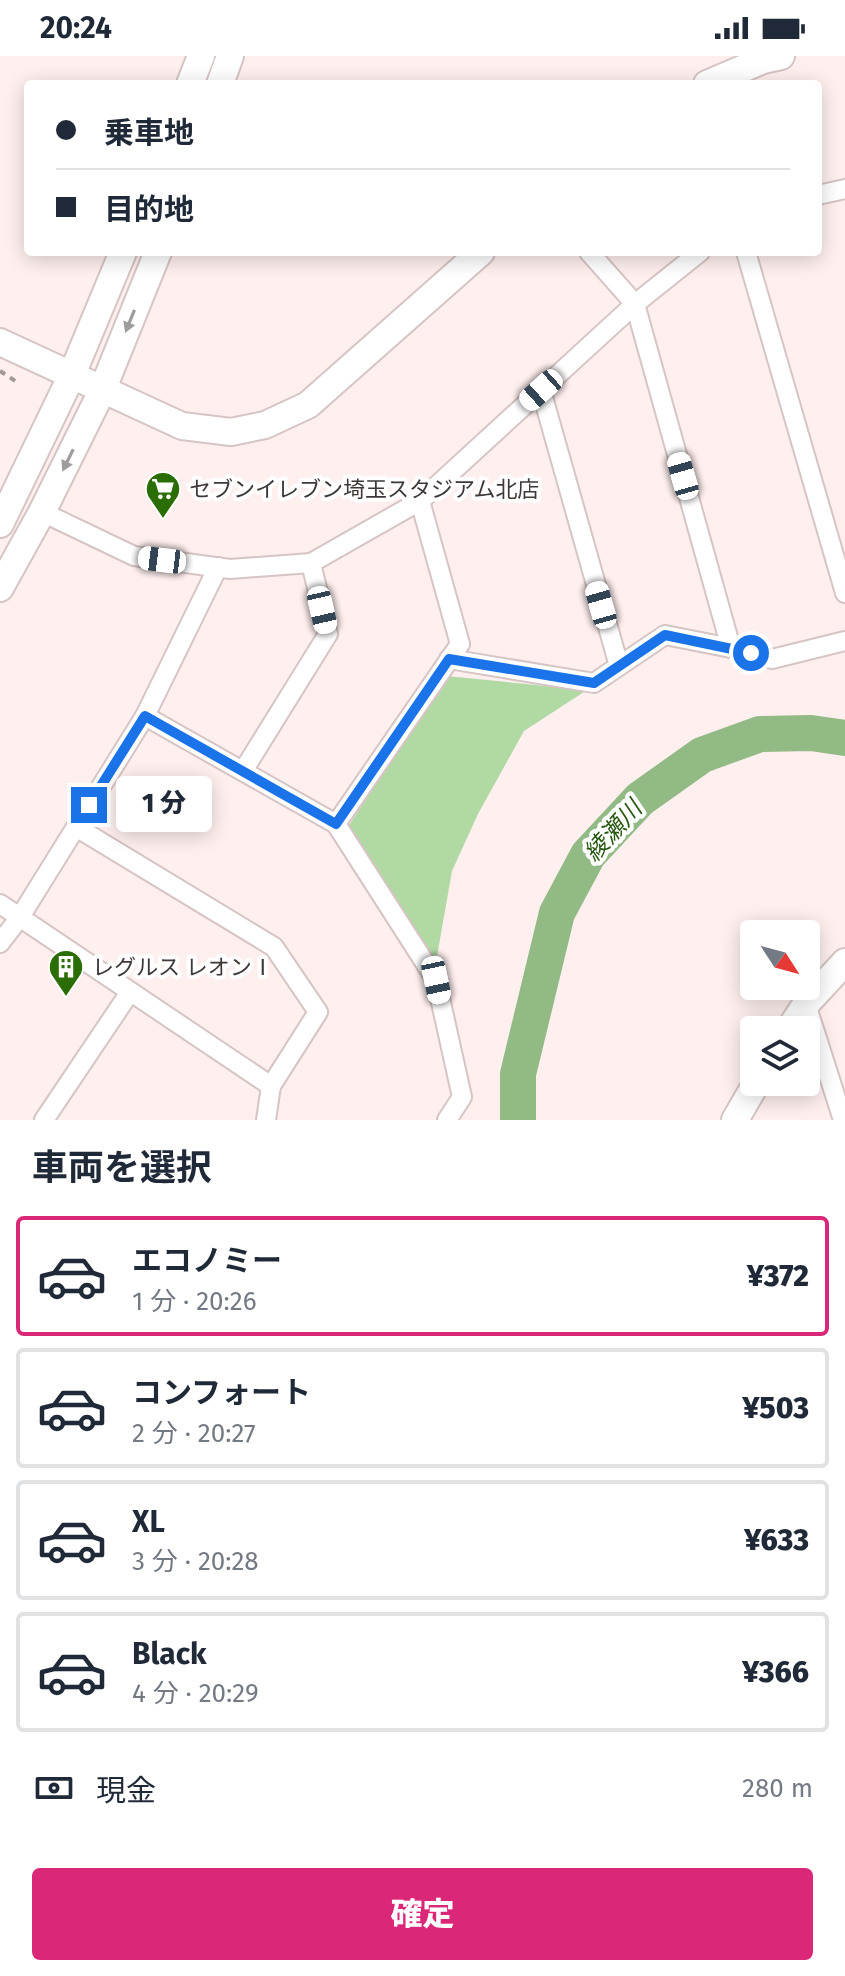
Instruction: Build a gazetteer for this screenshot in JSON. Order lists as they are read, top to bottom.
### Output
{
  "water": ["綾瀬川"],
  "places": {
    "supermarket": ["セブンイレブン埼玉スタジアム北店"],
    "building": ["レグルス レオンⅠ"]
  },
  "north": "bottom right",
  "page": {
    "status": "20:24",
    "banner": ["乗車地", "目的地"],
    "bubble": "1 分",
    "heading": "車両を選択",
    "list": [
      {
        "name": "エコノミー",
        "note": "1 分 · 20:26",
        "value": "¥372"
      },
      {
        "name": "コンフォート",
        "note": "2 分 · 20:27",
        "value": "¥503"
      },
      {
        "name": "XL",
        "note": "3 分 · 20:28",
        "value": "¥633"
      },
      {
        "name": "Black",
        "note": "4 分 · 20:29",
        "value": "¥366"
      }
    ],
    "pay": ["現金", "280 m"],
    "buttons": "確定"
  }
}
